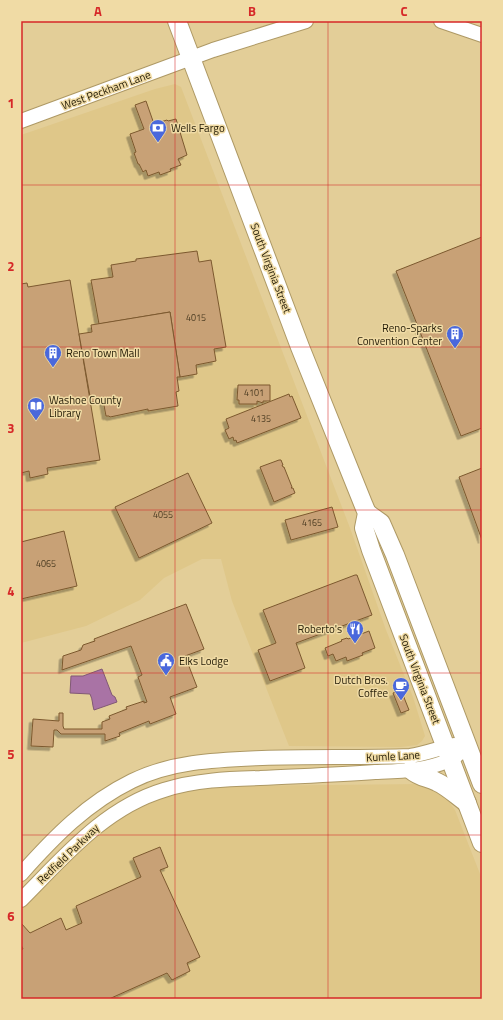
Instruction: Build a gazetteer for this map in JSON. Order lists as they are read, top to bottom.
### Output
{
  "streets": {
    "main road": ["South Virginia Street"],
    "street": ["West Peckham Lane", "Kumle Lane", "Redfield Parkway"]
  },
  "crossings": [
    ["West Peckham Lane", "South Virginia Street"],
    ["South Virginia Street", "Kumle Lane"],
    ["Kumle Lane", "Redfield Parkway"]
  ],
  "places": {
    "bank": ["Wells Fargo"],
    "building": ["Reno-Sparks Convention Center", "Reno Town Mall"],
    "library": ["Washoe County Library"],
    "restaurant": ["Roberto's"],
    "public building": ["Elks Lodge"],
    "cafe": ["Dutch Bros. Coffee"]
  },
  "house_numbers": [
    "4015",
    "4101",
    "4135",
    "4055",
    "4165",
    "4065"
  ],
  "grid": {
    "columns": ["A", "B", "C"],
    "rows": [
      "1",
      "2",
      "3",
      "4",
      "5",
      "6"
    ]
  }
}
